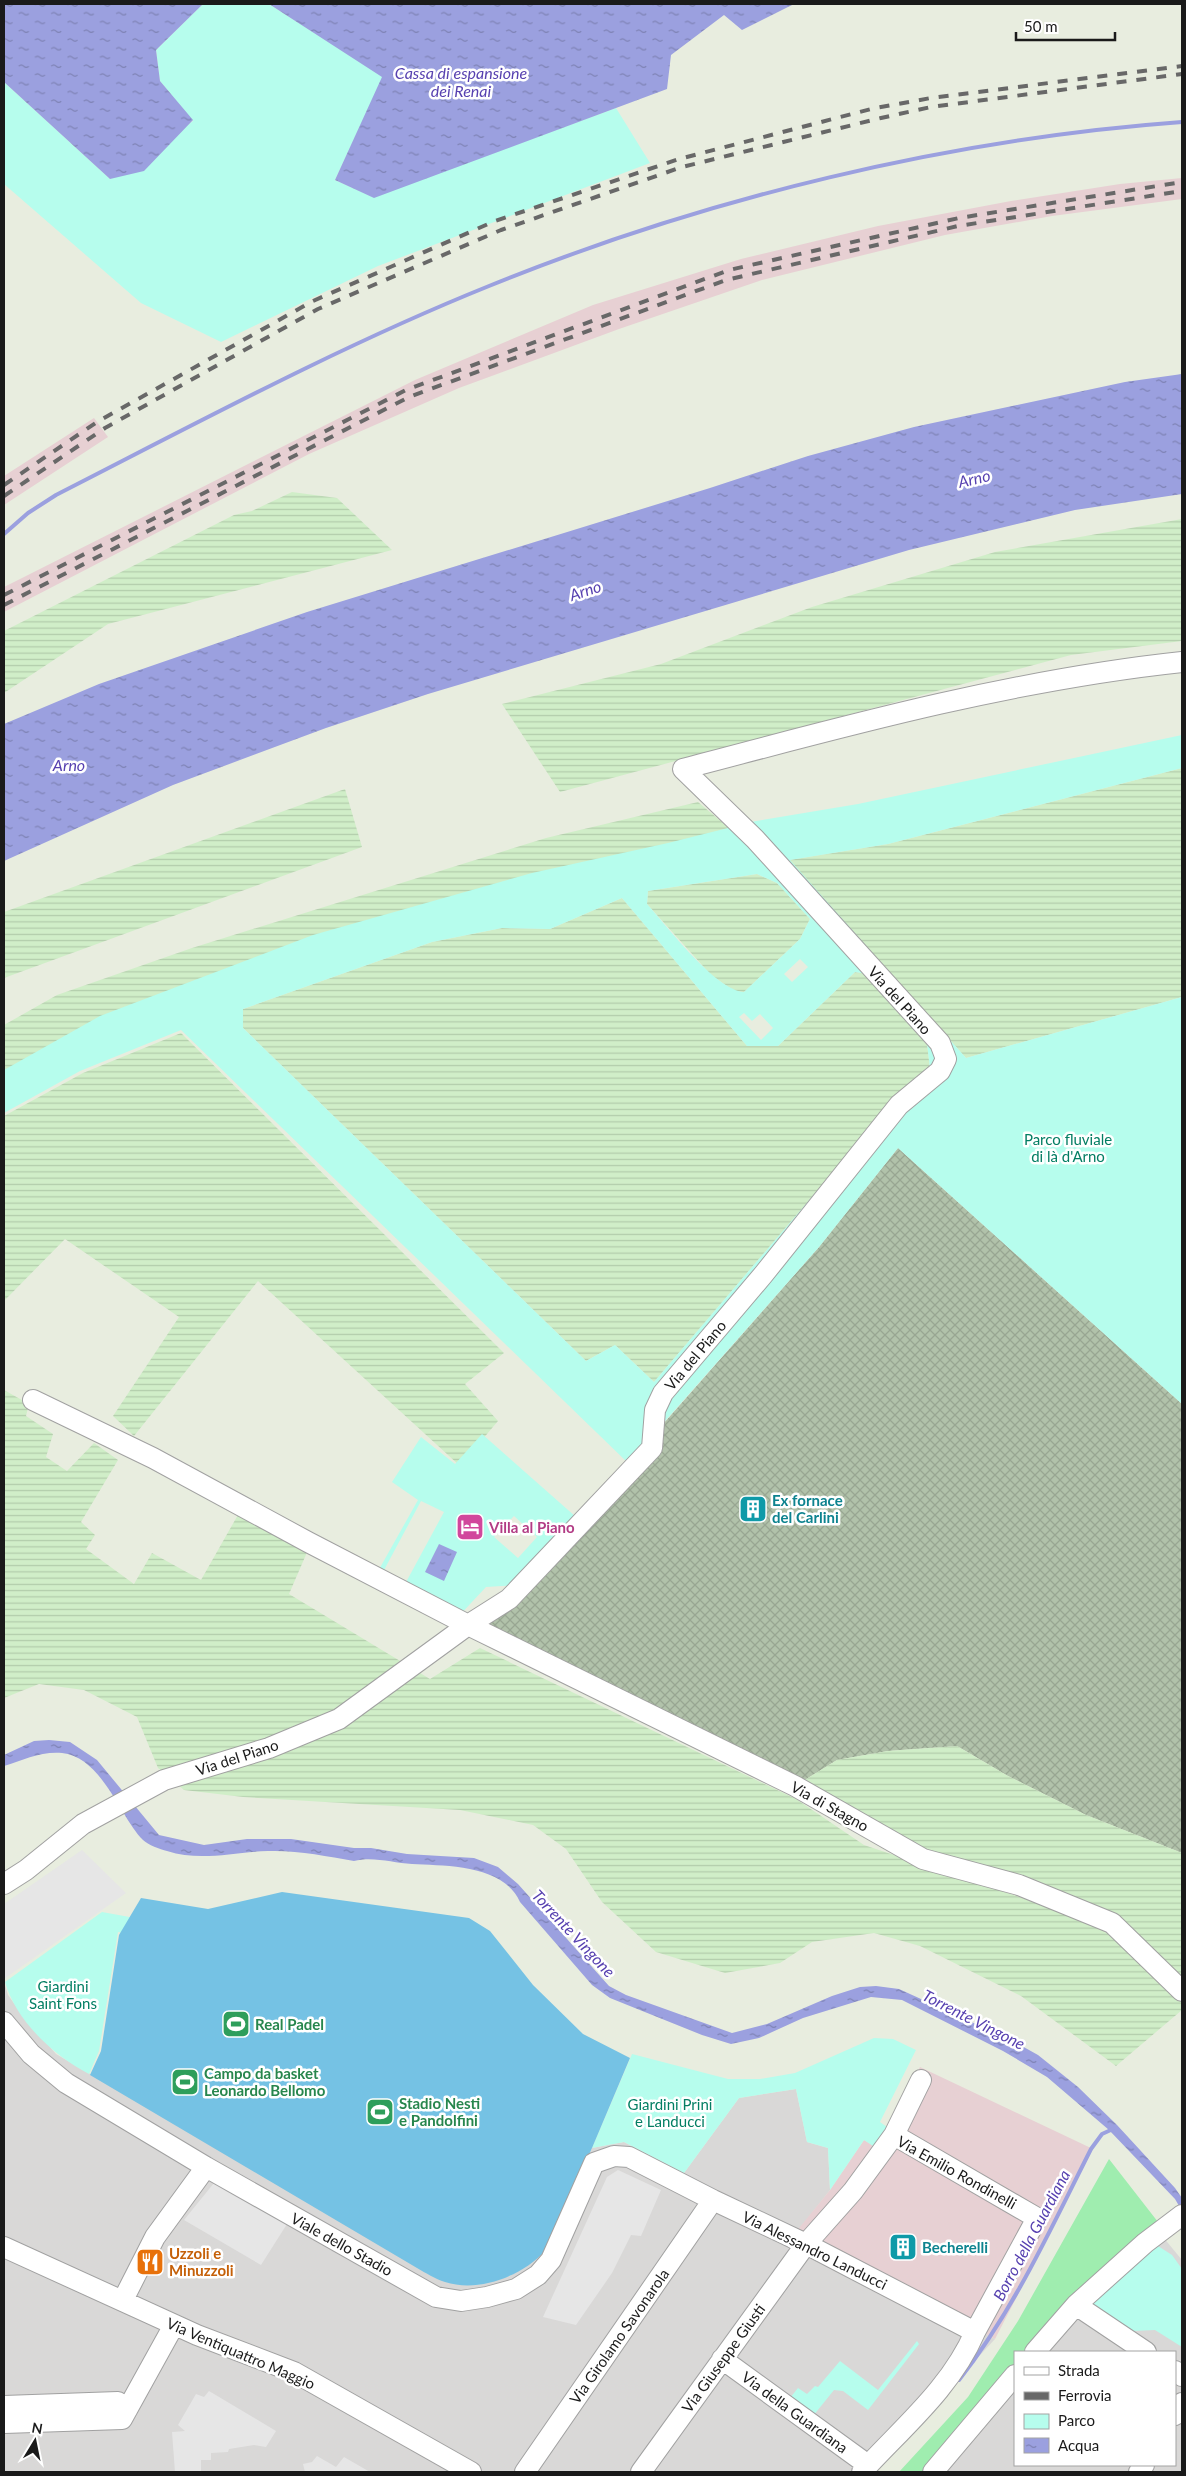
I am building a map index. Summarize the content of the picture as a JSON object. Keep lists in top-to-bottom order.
{
  "streets": {
    "street": [
      "Via del Piano",
      "Via di Stagno",
      "Via Emilio Rondinelli",
      "Viale dello Stadio",
      "Via Alessandro Landucci",
      "Via Girolamo Savonarola",
      "Via Ventiquattro Maggio",
      "Via Giuseppe Giusti",
      "Via della Guardiana"
    ]
  },
  "crossings": [
    ["Via del Piano", "Via di Stagno"],
    ["Via Emilio Rondinelli", "Via Alessandro Landucci"],
    ["Via Emilio Rondinelli", "Via Giuseppe Giusti"],
    ["Via Emilio Rondinelli", "Via della Guardiana"],
    ["Viale dello Stadio", "Via Alessandro Landucci"],
    ["Via Alessandro Landucci", "Via Girolamo Savonarola"],
    ["Via Alessandro Landucci", "Via Giuseppe Giusti"],
    ["Via Alessandro Landucci", "Via della Guardiana"],
    ["Via Giuseppe Giusti", "Via della Guardiana"]
  ],
  "water": [
    "Cassa di espansione dei Renai",
    "Arno",
    "Torrente Vingone",
    "Borro della Guardiana"
  ],
  "parks": ["Parco fluviale di là d'Arno", "Giardini Saint Fons", "Giardini Prini e Landucci"],
  "places": {
    "building": ["Ex fornace del Carlini", "Becherelli"],
    "hotel": ["Villa al Piano"],
    "sports": ["Real Padel", "Campo da basket Leonardo Bellomo", "Stadio Nesti e Pandolfini"],
    "restaurant": ["Uzzoli e Minuzzoli"]
  },
  "legend": [
    "Strada",
    "Ferrovia",
    "Parco",
    "Acqua"
  ],
  "scale_bar": "50 m",
  "north": "top"
}
